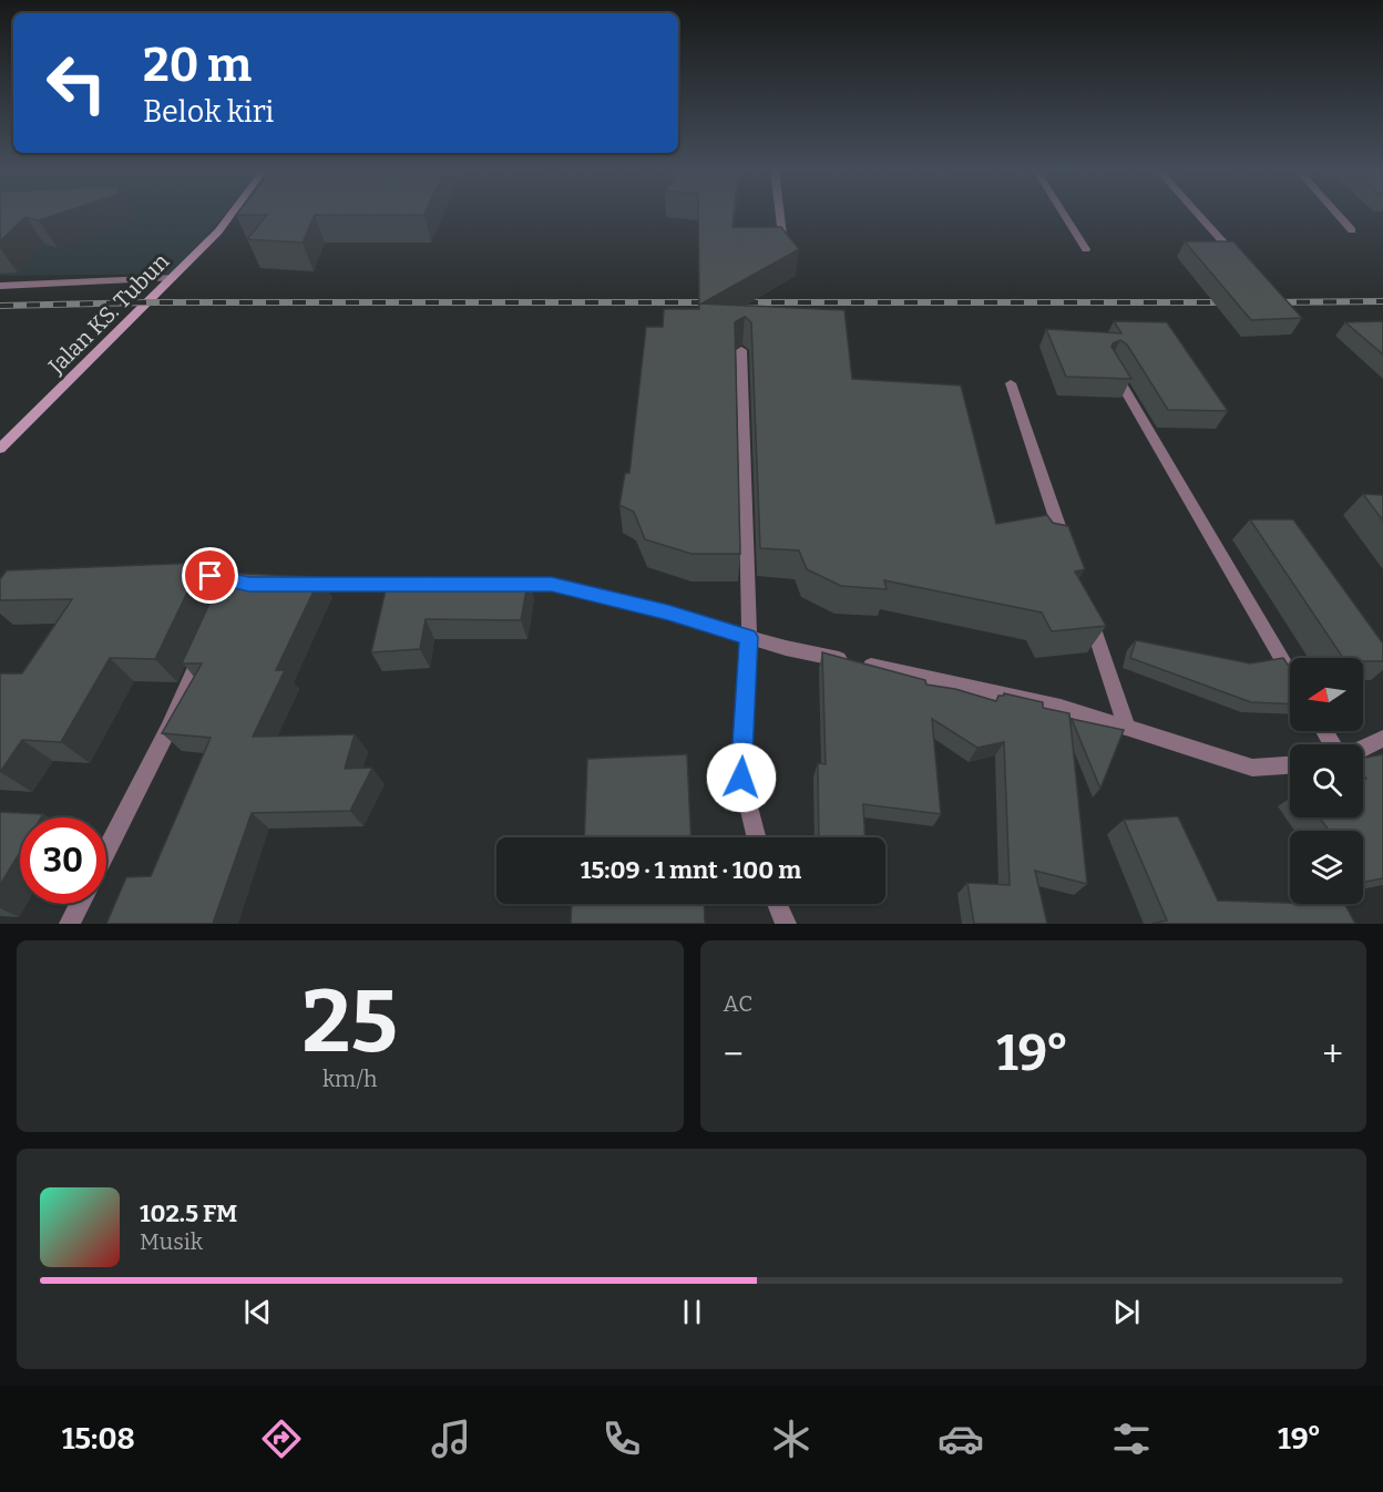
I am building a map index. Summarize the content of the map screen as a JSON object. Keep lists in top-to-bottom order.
{
  "streets": {
    "main road": ["Jalan KS. Tubun"]
  },
  "north": "left",
  "page": {
    "turn": ["20 m", "Belok kiri"],
    "limit": "30",
    "trip": "15:09 · 1 mnt · 100 m",
    "tile": [
      ["25", "km/h"],
      "AC"
    ],
    "heat": ["−", "19°", "+"],
    "song": ["102.5 FM", "Musik"],
    "tabs": ["15:08", "19°"]
  }
}
